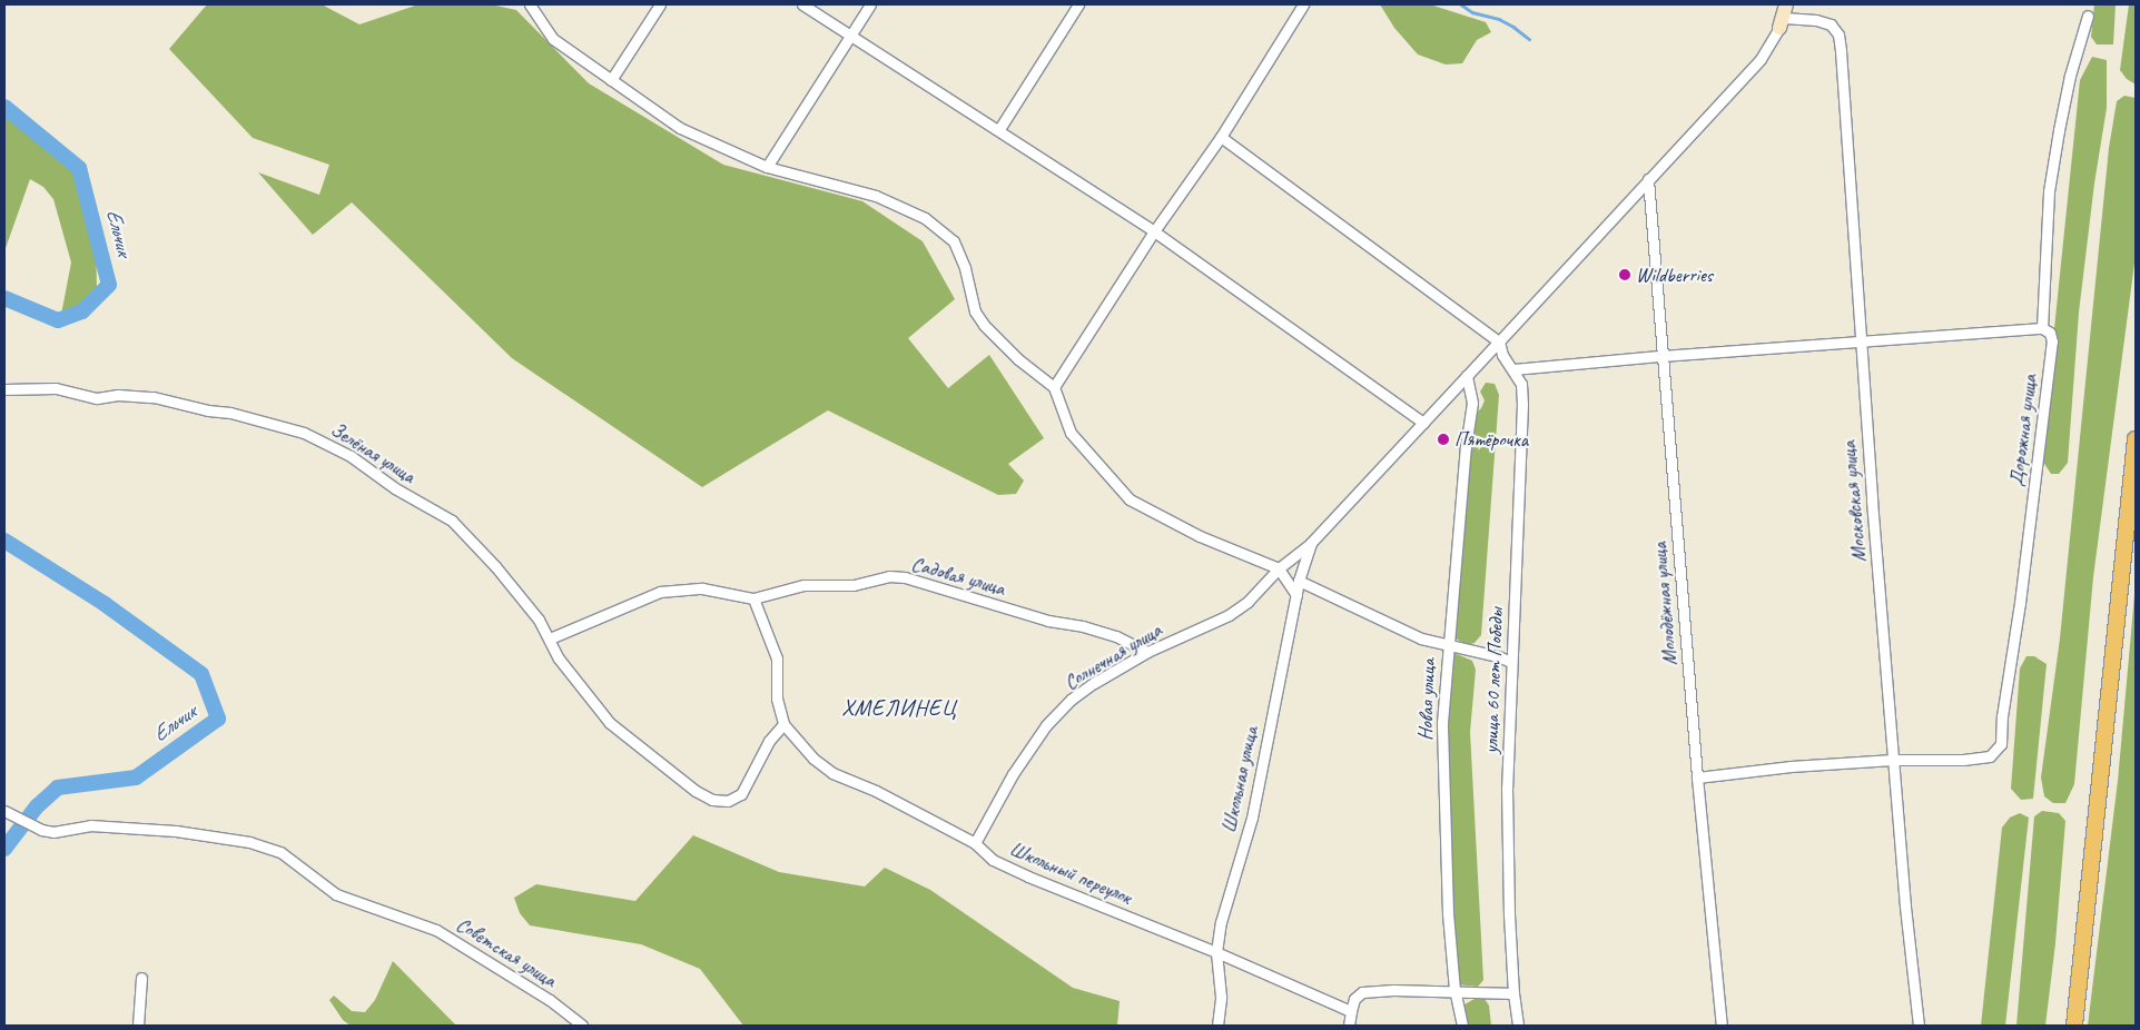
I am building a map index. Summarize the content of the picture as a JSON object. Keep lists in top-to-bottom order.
{
  "streets": {
    "street": [
      "Дорожная улица",
      "Зелёная улица",
      "Московская улица",
      "Садовая улица",
      "Молодёжная улица",
      "Солнечная улица",
      "улица 60 лет Победы",
      "Новая улица",
      "Школьная улица",
      "Школьный переулок",
      "Советская улица"
    ]
  },
  "crossings": [
    ["Дорожная улица", "Московская улица"],
    ["Дорожная улица", "Молодёжная улица"],
    ["Зелёная улица", "Школьный переулок"],
    ["Московская улица", "Солнечная улица"],
    ["Садовая улица", "Солнечная улица"],
    ["Садовая улица", "Школьный переулок"],
    ["Молодёжная улица", "Солнечная улица"],
    ["Солнечная улица", "улица 60 лет Победы"],
    ["Солнечная улица", "Новая улица"],
    ["Солнечная улица", "Школьная улица"],
    ["Солнечная улица", "Школьный переулок"],
    ["Школьная улица", "Школьный переулок"]
  ],
  "districts": ["ХМЕЛИНЕЦ"],
  "water": ["Ельчик"],
  "places": ["Wildberries", "Пятёрочка"]
}
